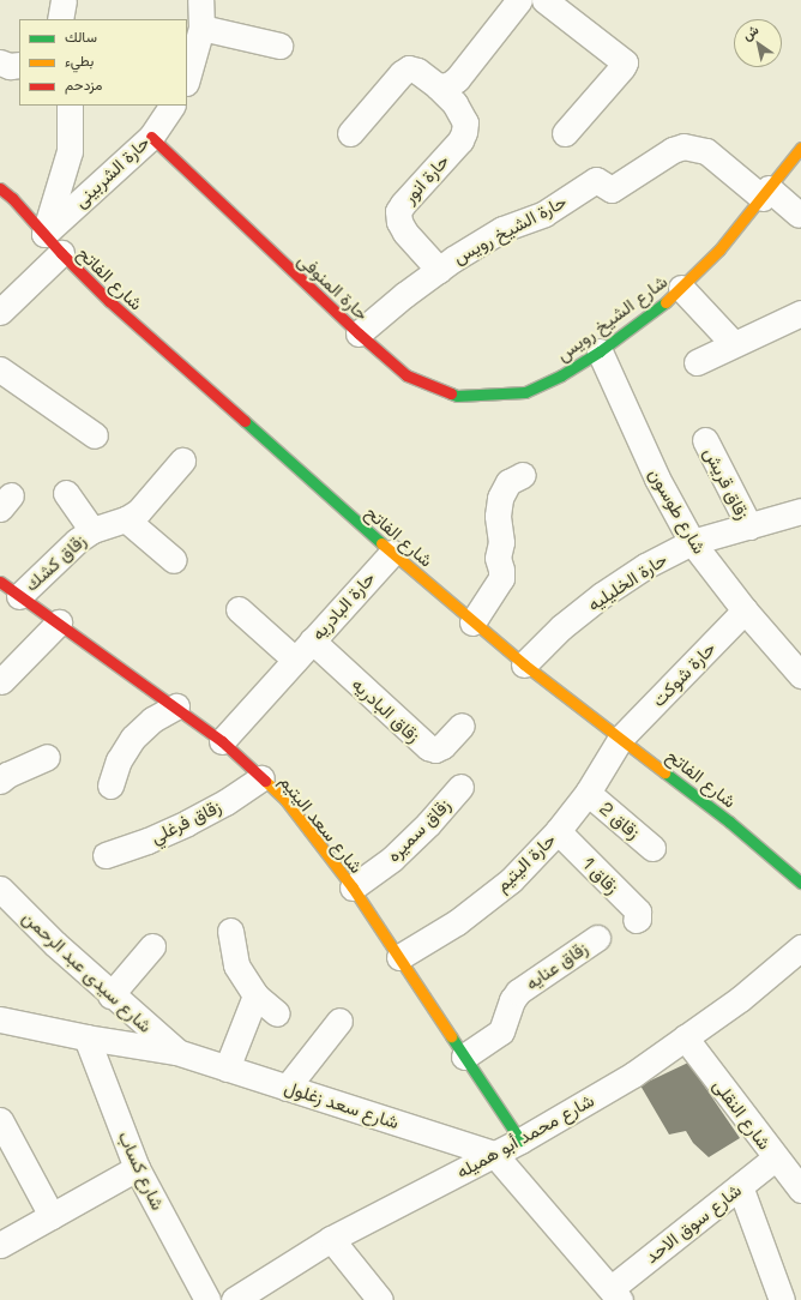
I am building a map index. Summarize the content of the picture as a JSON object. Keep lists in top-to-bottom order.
{
  "streets": {
    "street": [
      "حارة الشربينى",
      "حارة انور",
      "حارة الشيخ رويس",
      "شارع الفاتح",
      "حارة المنوفى",
      "شارع الشيخ رويس",
      "زقاق قريش",
      "شارع طوسون",
      "زقاق كشك",
      "حارة الخليليه",
      "حارة البادريه",
      "حارة شوكت",
      "زقاق البادريه",
      "زقاق 2",
      "زقاق فرغلي",
      "شارع سعد اليتيم",
      "زقاق سميره",
      "حارة اليتيم",
      "زقاق 1",
      "زقاق عنايه",
      "شارع سيدى عبد الرحمن",
      "شارع سعد زغلول",
      "شارع النقلى",
      "شارع محمد أبو هميله",
      "شارع كساب",
      "شارع سوق الاحد"
    ]
  },
  "crossings": [
    ["حارة الشربينى", "شارع الفاتح"],
    ["حارة الشربينى", "حارة المنوفى"],
    ["حارة انور", "حارة الشيخ رويس"],
    ["حارة الشيخ رويس", "حارة المنوفى"],
    ["حارة الشيخ رويس", "شارع الشيخ رويس"],
    ["شارع الفاتح", "حارة الخليليه"],
    ["شارع الفاتح", "حارة البادريه"],
    ["شارع الفاتح", "حارة شوكت"],
    ["شارع الفاتح", "حارة اليتيم"],
    ["حارة المنوفى", "شارع الشيخ رويس"],
    ["شارع الشيخ رويس", "شارع طوسون"],
    ["زقاق قريش", "حارة الخليليه"],
    ["شارع طوسون", "حارة الخليليه"],
    ["شارع طوسون", "حارة شوكت"],
    ["زقاق كشك", "شارع سعد اليتيم"],
    ["حارة البادريه", "زقاق البادريه"],
    ["حارة البادريه", "شارع سعد اليتيم"],
    ["حارة شوكت", "حارة اليتيم"],
    ["زقاق 2", "حارة اليتيم"],
    ["زقاق فرغلي", "شارع سعد اليتيم"],
    ["شارع سعد اليتيم", "زقاق سميره"],
    ["شارع سعد اليتيم", "حارة اليتيم"],
    ["شارع سعد اليتيم", "زقاق عنايه"],
    ["شارع سعد اليتيم", "شارع محمد أبو هميله"],
    ["حارة اليتيم", "زقاق 1"],
    ["شارع سيدى عبد الرحمن", "شارع سعد زغلول"],
    ["شارع سعد زغلول", "شارع محمد أبو هميله"],
    ["شارع سعد زغلول", "شارع كساب"],
    ["شارع النقلى", "شارع محمد أبو هميله"],
    ["شارع النقلى", "شارع سوق الاحد"]
  ],
  "legend": ["سالك", "بطيء", "مزدحم"],
  "north": "top left"
}
